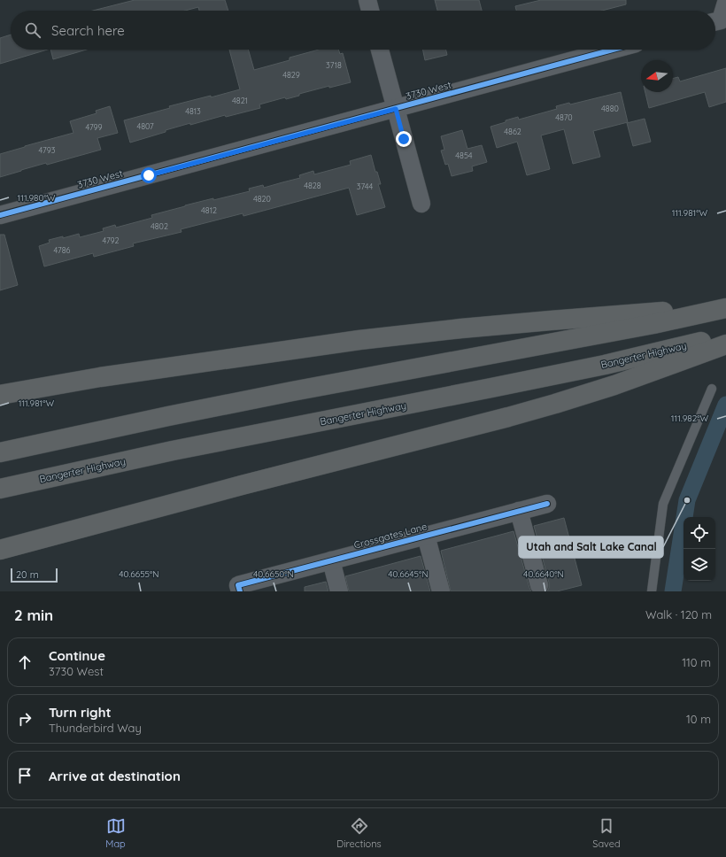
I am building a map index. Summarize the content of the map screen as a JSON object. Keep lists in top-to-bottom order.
{
  "streets": {
    "highway": ["Bangerter Highway"],
    "street": ["3730 West", "Crossgates Lane"]
  },
  "places": ["Utah and Salt Lake Canal"],
  "house_numbers": [
    "3718",
    "4829",
    "4821",
    "4880",
    "4813",
    "4870",
    "4807",
    "4799",
    "4862",
    "4793",
    "4854",
    "4828",
    "3744",
    "4820",
    "4812",
    "4802",
    "4792",
    "4786"
  ],
  "scale_bar": "20 m",
  "north": "left",
  "page": {
    "search": "Search here",
    "scale": "20 m",
    "heading": ["2 min", "Walk · 120 m"],
    "list": [
      ["Continue", "3730 West", "110 m"],
      ["Turn right", "Thunderbird Way", "10 m"],
      "Arrive at destination"
    ],
    "nav": ["Map", "Directions", "Saved"]
  },
  "coordinates": [
    "111.980°W",
    "111.981°W",
    "111.982°W",
    "40.6655°N",
    "40.6650°N",
    "40.6645°N",
    "40.6640°N"
  ]
}
